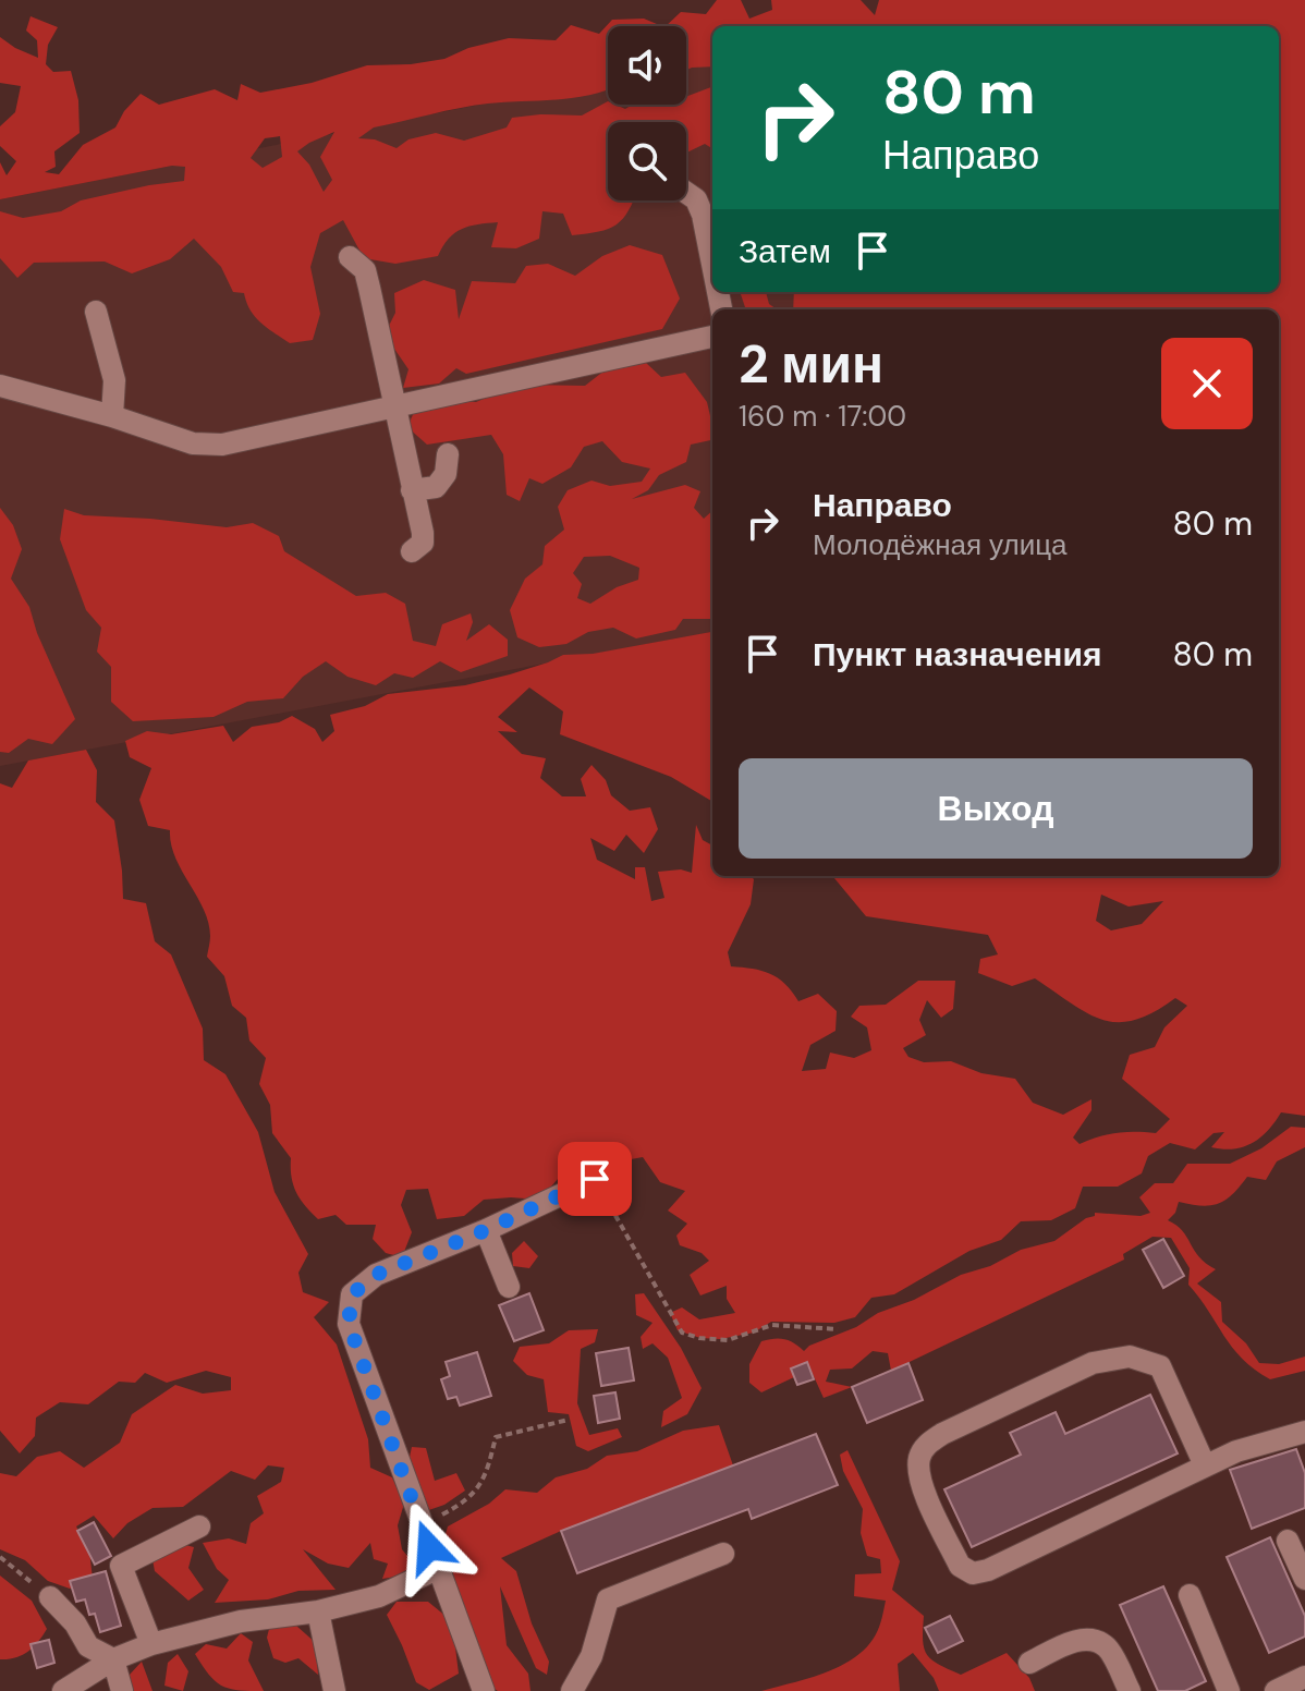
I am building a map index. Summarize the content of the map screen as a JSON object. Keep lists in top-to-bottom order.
{
  "page": {
    "turn": ["80 m", "Направо"],
    "then": "Затем",
    "heading": ["2 мин", "160 m · 17:00"],
    "list": [
      {
        "name": "Направо",
        "note": "Молодёжная улица",
        "value": "80 m"
      },
      {
        "name": "Пункт назначения",
        "value": "80 m"
      }
    ],
    "buttons": "Выход"
  }
}
